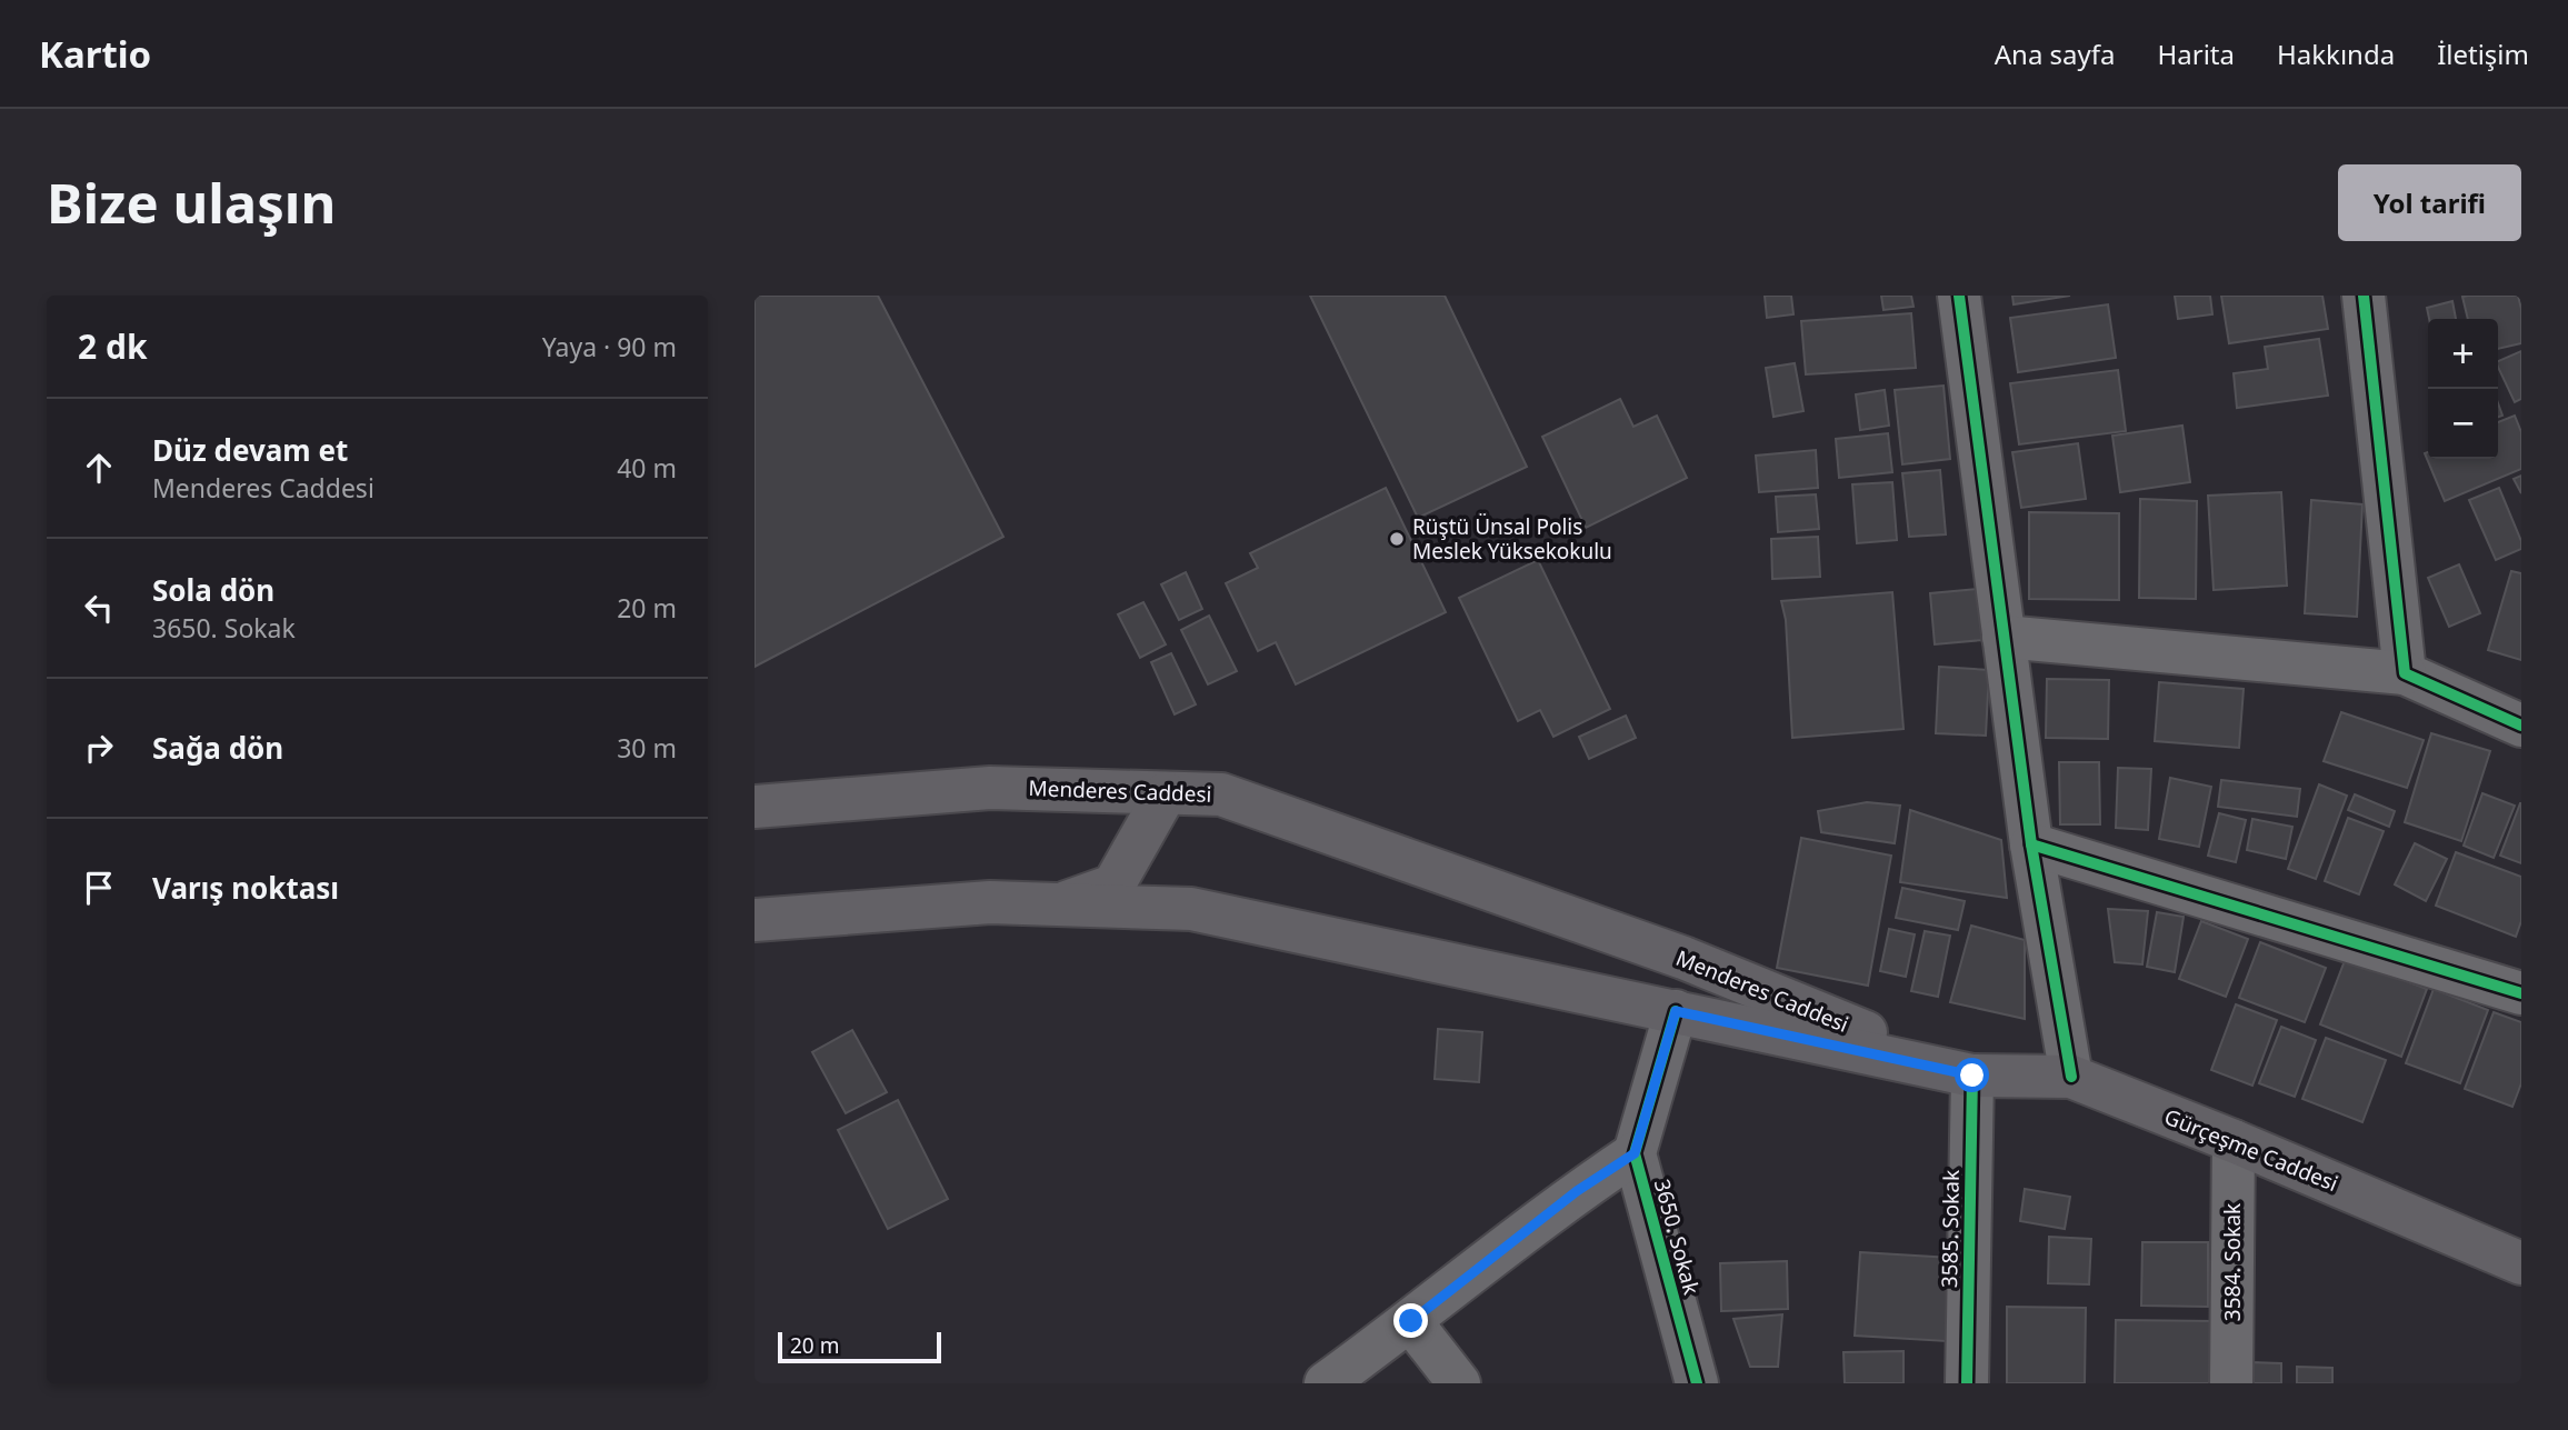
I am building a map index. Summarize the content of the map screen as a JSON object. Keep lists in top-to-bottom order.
{
  "streets": {
    "main road": ["Menderes Caddesi", "Gürçeşme Caddesi"],
    "street": ["3585. Sokak", "3650. Sokak", "3584. Sokak"]
  },
  "crossings": [
    ["Menderes Caddesi", "Gürçeşme Caddesi"],
    ["Menderes Caddesi", "3585. Sokak"],
    ["Gürçeşme Caddesi", "3585. Sokak"],
    ["Gürçeşme Caddesi", "3584. Sokak"]
  ],
  "places": ["Rüştü Ünsal Polis Meslek Yüksekokulu"],
  "scale_bar": "20 m",
  "page": {
    "header": "Kartio",
    "nav": [
      "Ana sayfa",
      "Harita",
      "Hakkında",
      "İletişim"
    ],
    "buttons": "Yol tarifi",
    "title": "Bize ulaşın",
    "heading": ["2 dk", "Yaya · 90 m"],
    "map_buttons": ["+", "−"],
    "list": [
      ["Düz devam et", "Menderes Caddesi", "40 m"],
      ["Sola dön", "3650. Sokak", "20 m"],
      ["Sağa dön", "30 m"],
      "Varış noktası"
    ],
    "scale": "20 m"
  }
}
